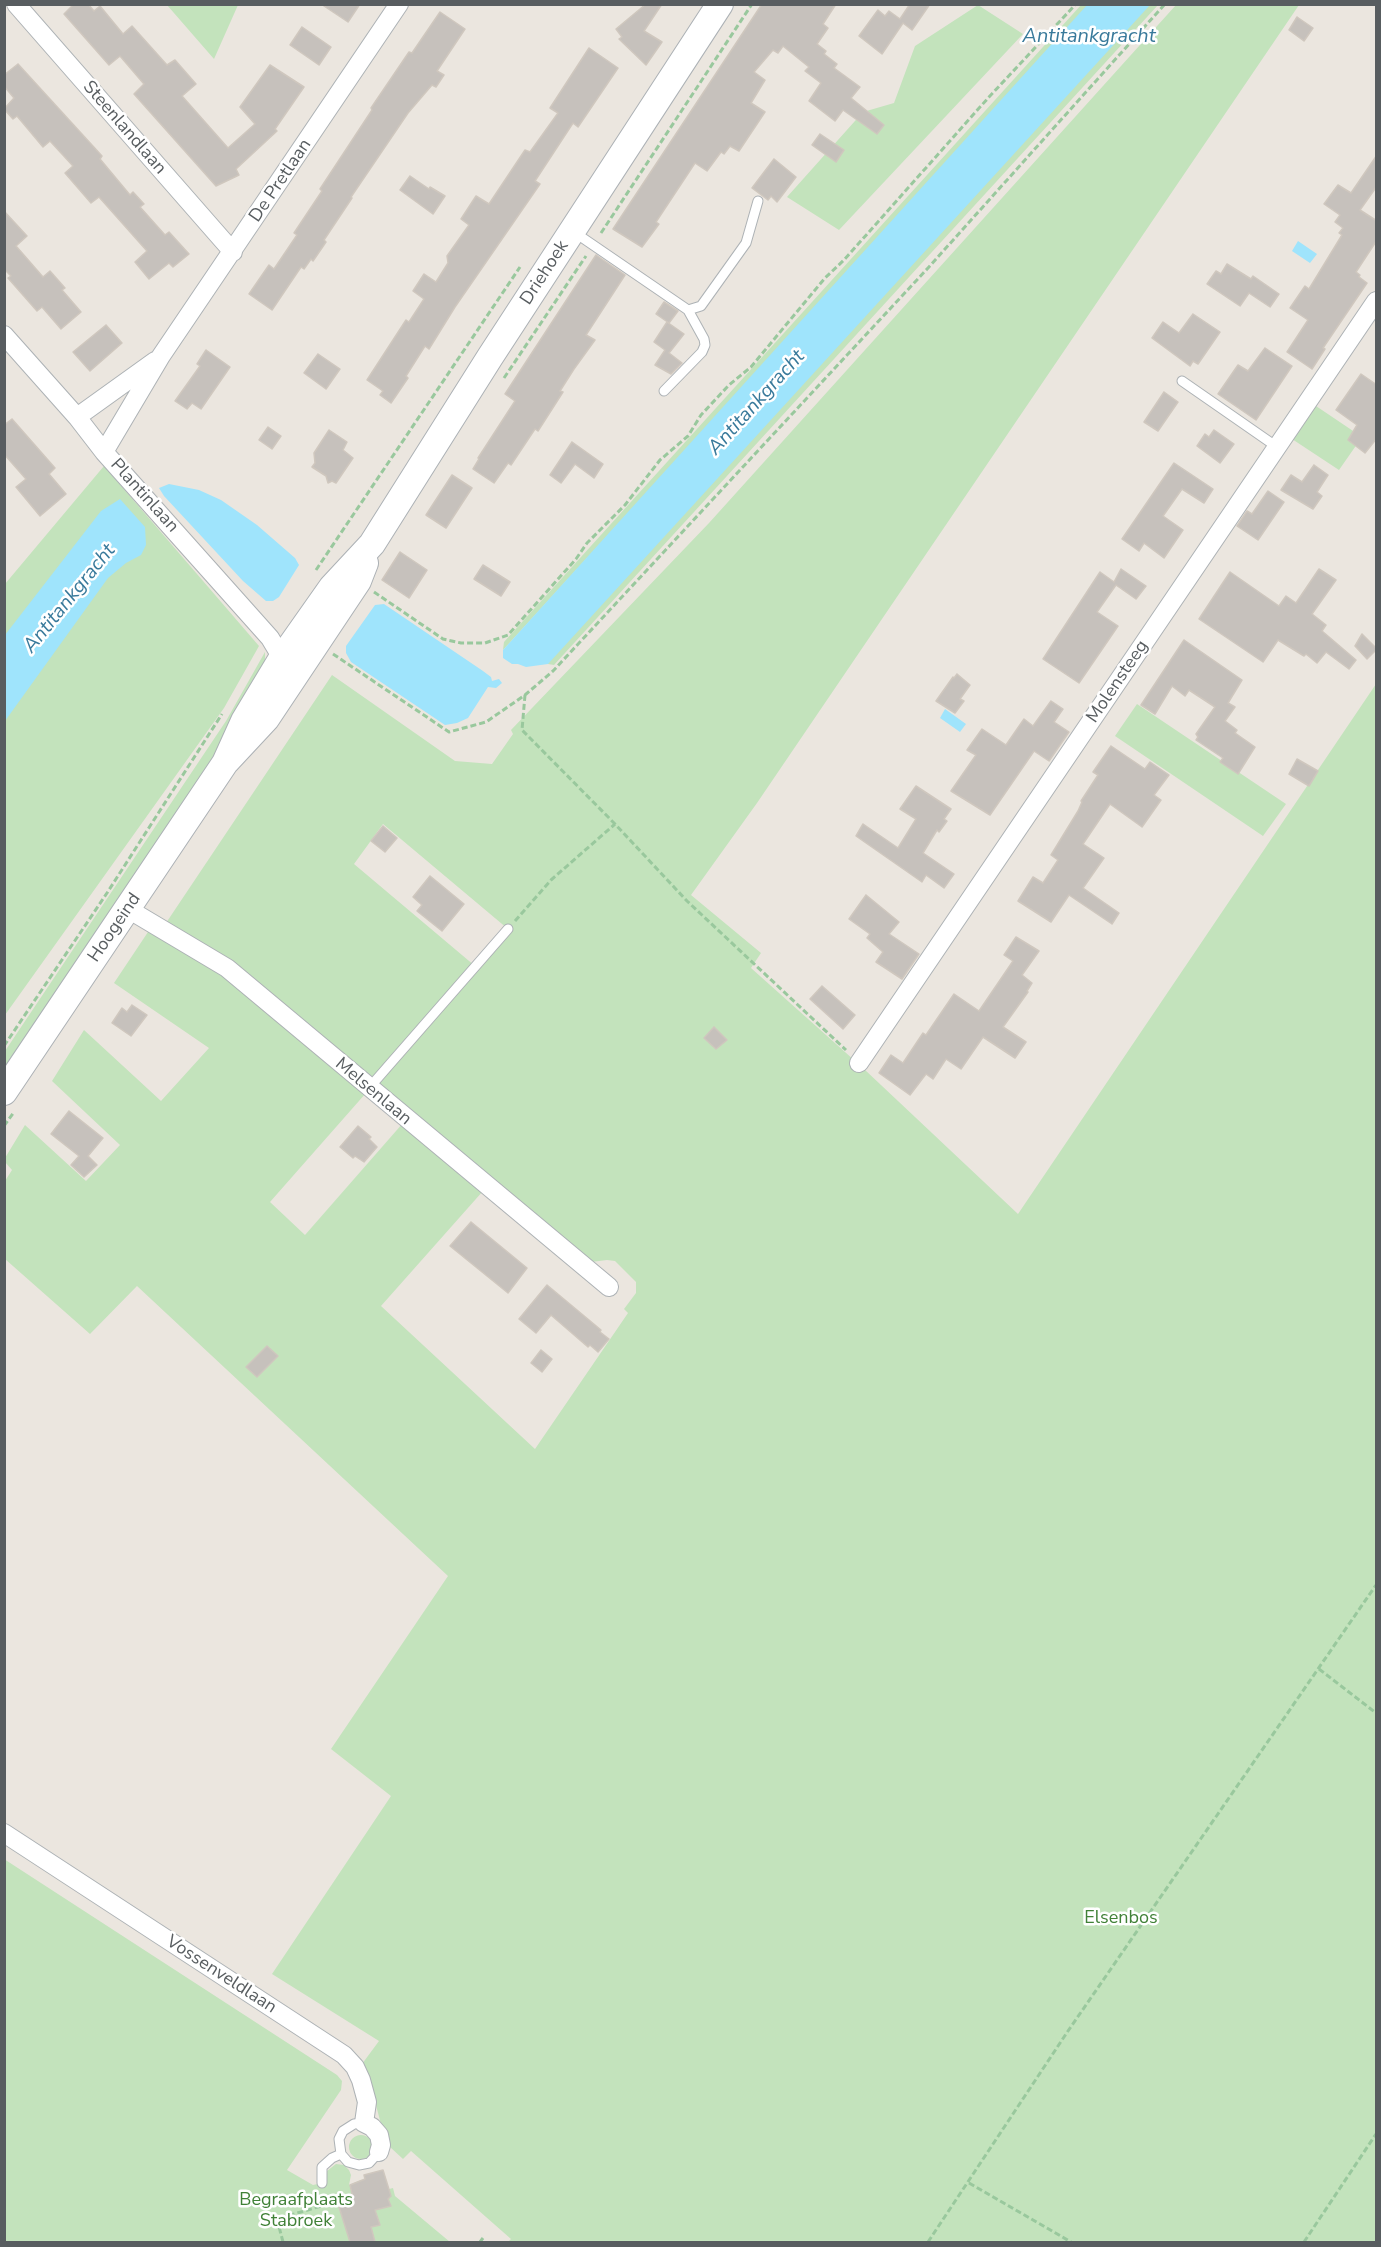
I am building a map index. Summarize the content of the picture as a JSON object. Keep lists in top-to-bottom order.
{
  "streets": {
    "main road": ["Driehoek", "Hoogeind"],
    "street": [
      "Steenlandlaan",
      "De Pretlaan",
      "Plantinlaan",
      "Molensteeg",
      "Melsenlaan",
      "Vossenveldlaan"
    ]
  },
  "crossings": [
    ["Steenlandlaan", "De Pretlaan"],
    ["De Pretlaan", "Plantinlaan"],
    ["Driehoek", "Plantinlaan"],
    ["Driehoek", "Hoogeind"],
    ["Plantinlaan", "Hoogeind"],
    ["Hoogeind", "Melsenlaan"]
  ],
  "water": ["Antitankgracht"],
  "parks": ["Elsenbos", "Begraafplaats Stabroek"]
}
